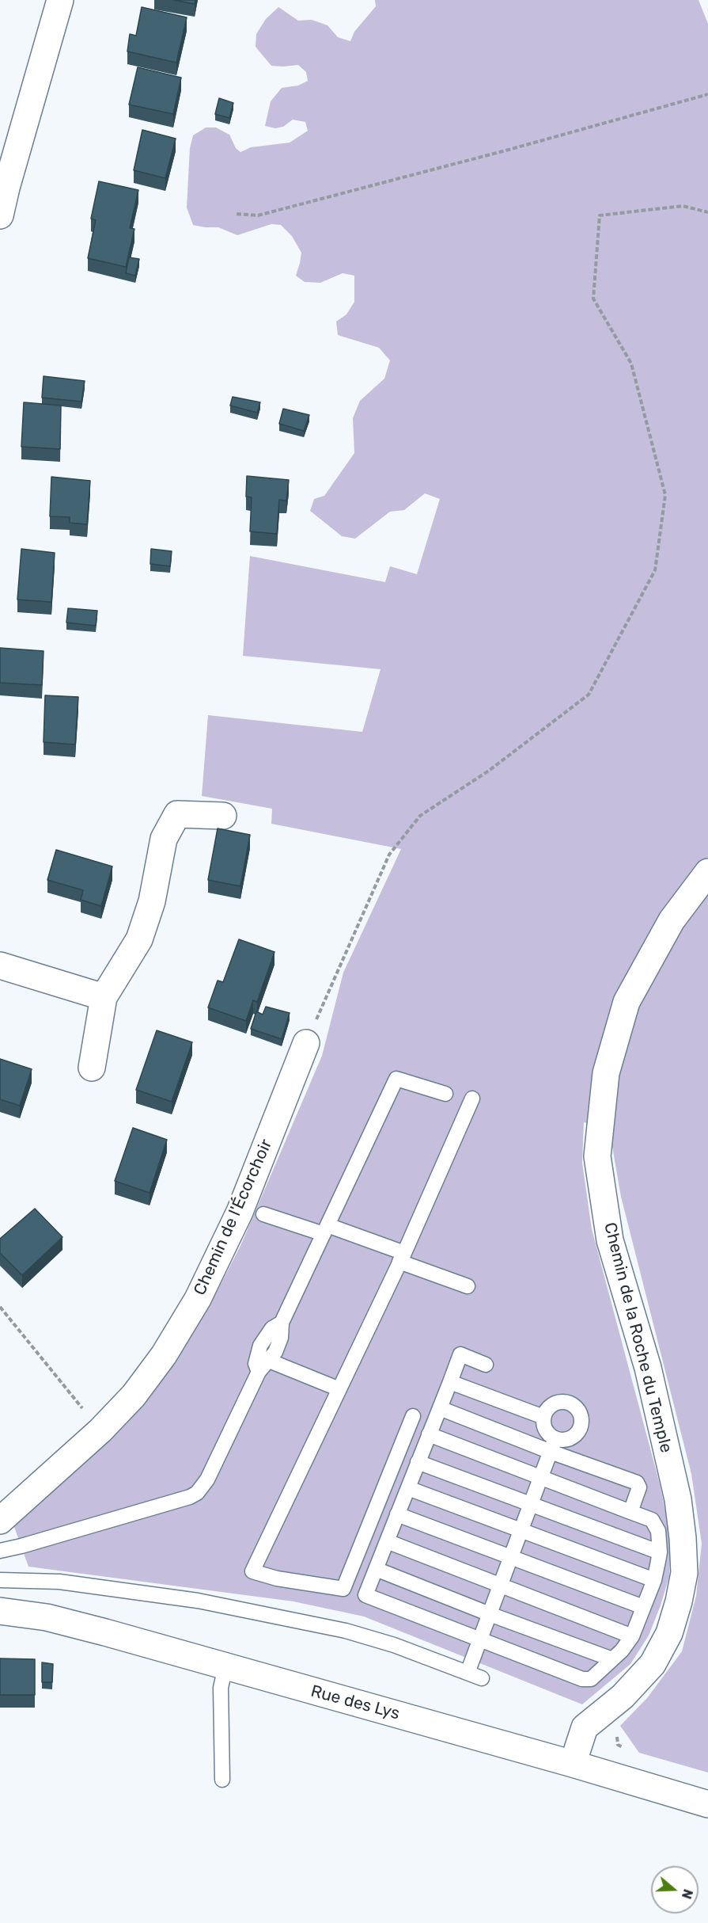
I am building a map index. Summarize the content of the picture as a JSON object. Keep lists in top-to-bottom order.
{
  "streets": {
    "street": ["Chemin de l'Écorchoir", "Chemin de la Roche du Temple", "Rue des Lys"]
  },
  "crossings": [
    ["Chemin de la Roche du Temple", "Rue des Lys"]
  ],
  "north": "right"
}
